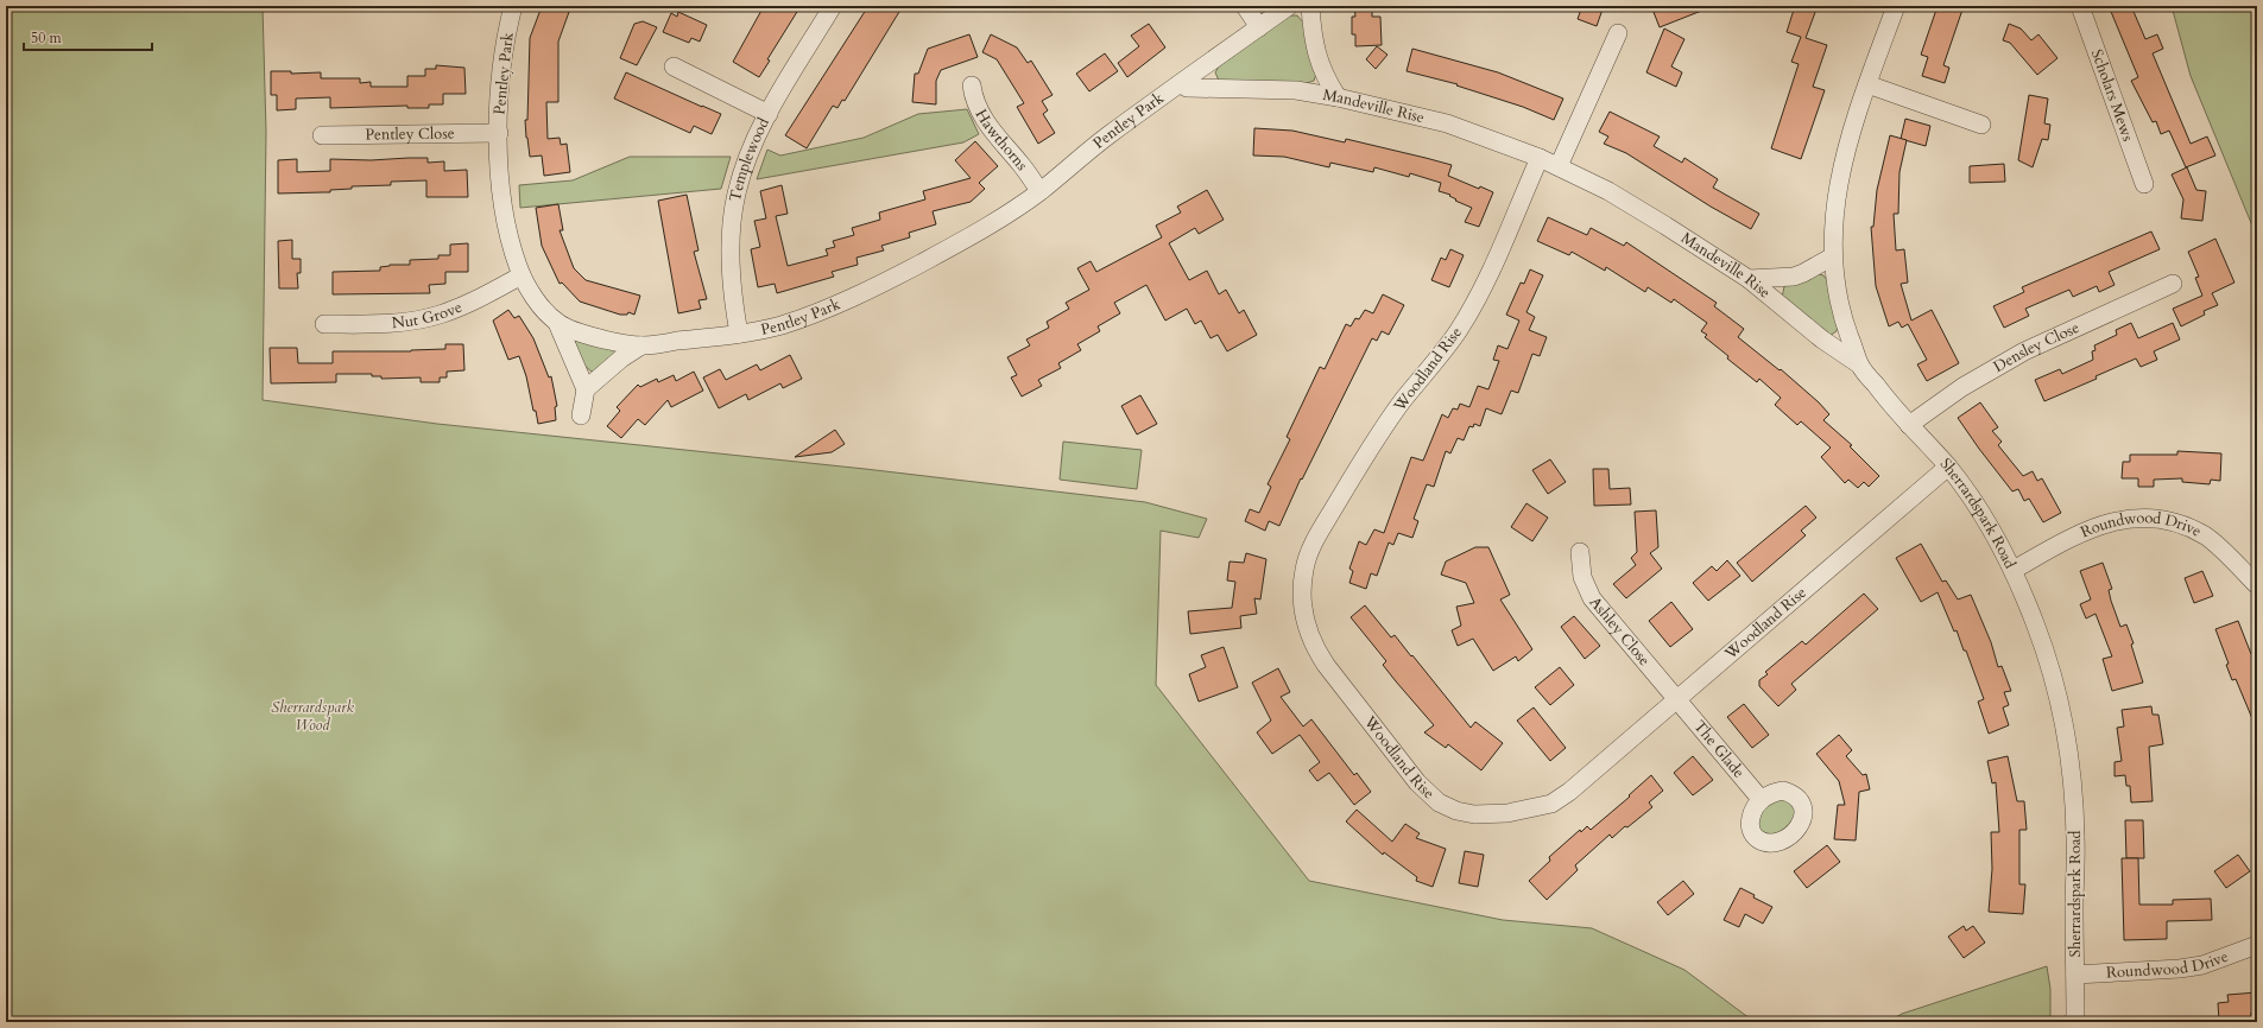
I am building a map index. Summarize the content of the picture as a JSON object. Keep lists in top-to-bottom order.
{
  "streets": {
    "street": [
      "Pentley Park",
      "Scholars Mews",
      "Mandeville Rise",
      "Pentley Close",
      "Hawthorns",
      "Templewood",
      "Nut Grove",
      "Densley Close",
      "Woodland Rise",
      "Sherrardspark Road",
      "Roundwood Drive",
      "Ashley Close",
      "The Glade"
    ]
  },
  "crossings": [
    ["Pentley Park", "Mandeville Rise"],
    ["Pentley Park", "Pentley Close"],
    ["Pentley Park", "Hawthorns"],
    ["Pentley Park", "Templewood"],
    ["Pentley Park", "Nut Grove"],
    ["Mandeville Rise", "Woodland Rise"],
    ["Mandeville Rise", "Sherrardspark Road"],
    ["Densley Close", "Sherrardspark Road"],
    ["Woodland Rise", "Sherrardspark Road"],
    ["Woodland Rise", "Ashley Close"],
    ["Woodland Rise", "The Glade"],
    ["Sherrardspark Road", "Roundwood Drive"],
    ["Ashley Close", "The Glade"]
  ],
  "parks": ["Sherrardspark Wood"],
  "scale_bar": "50 m"
}
